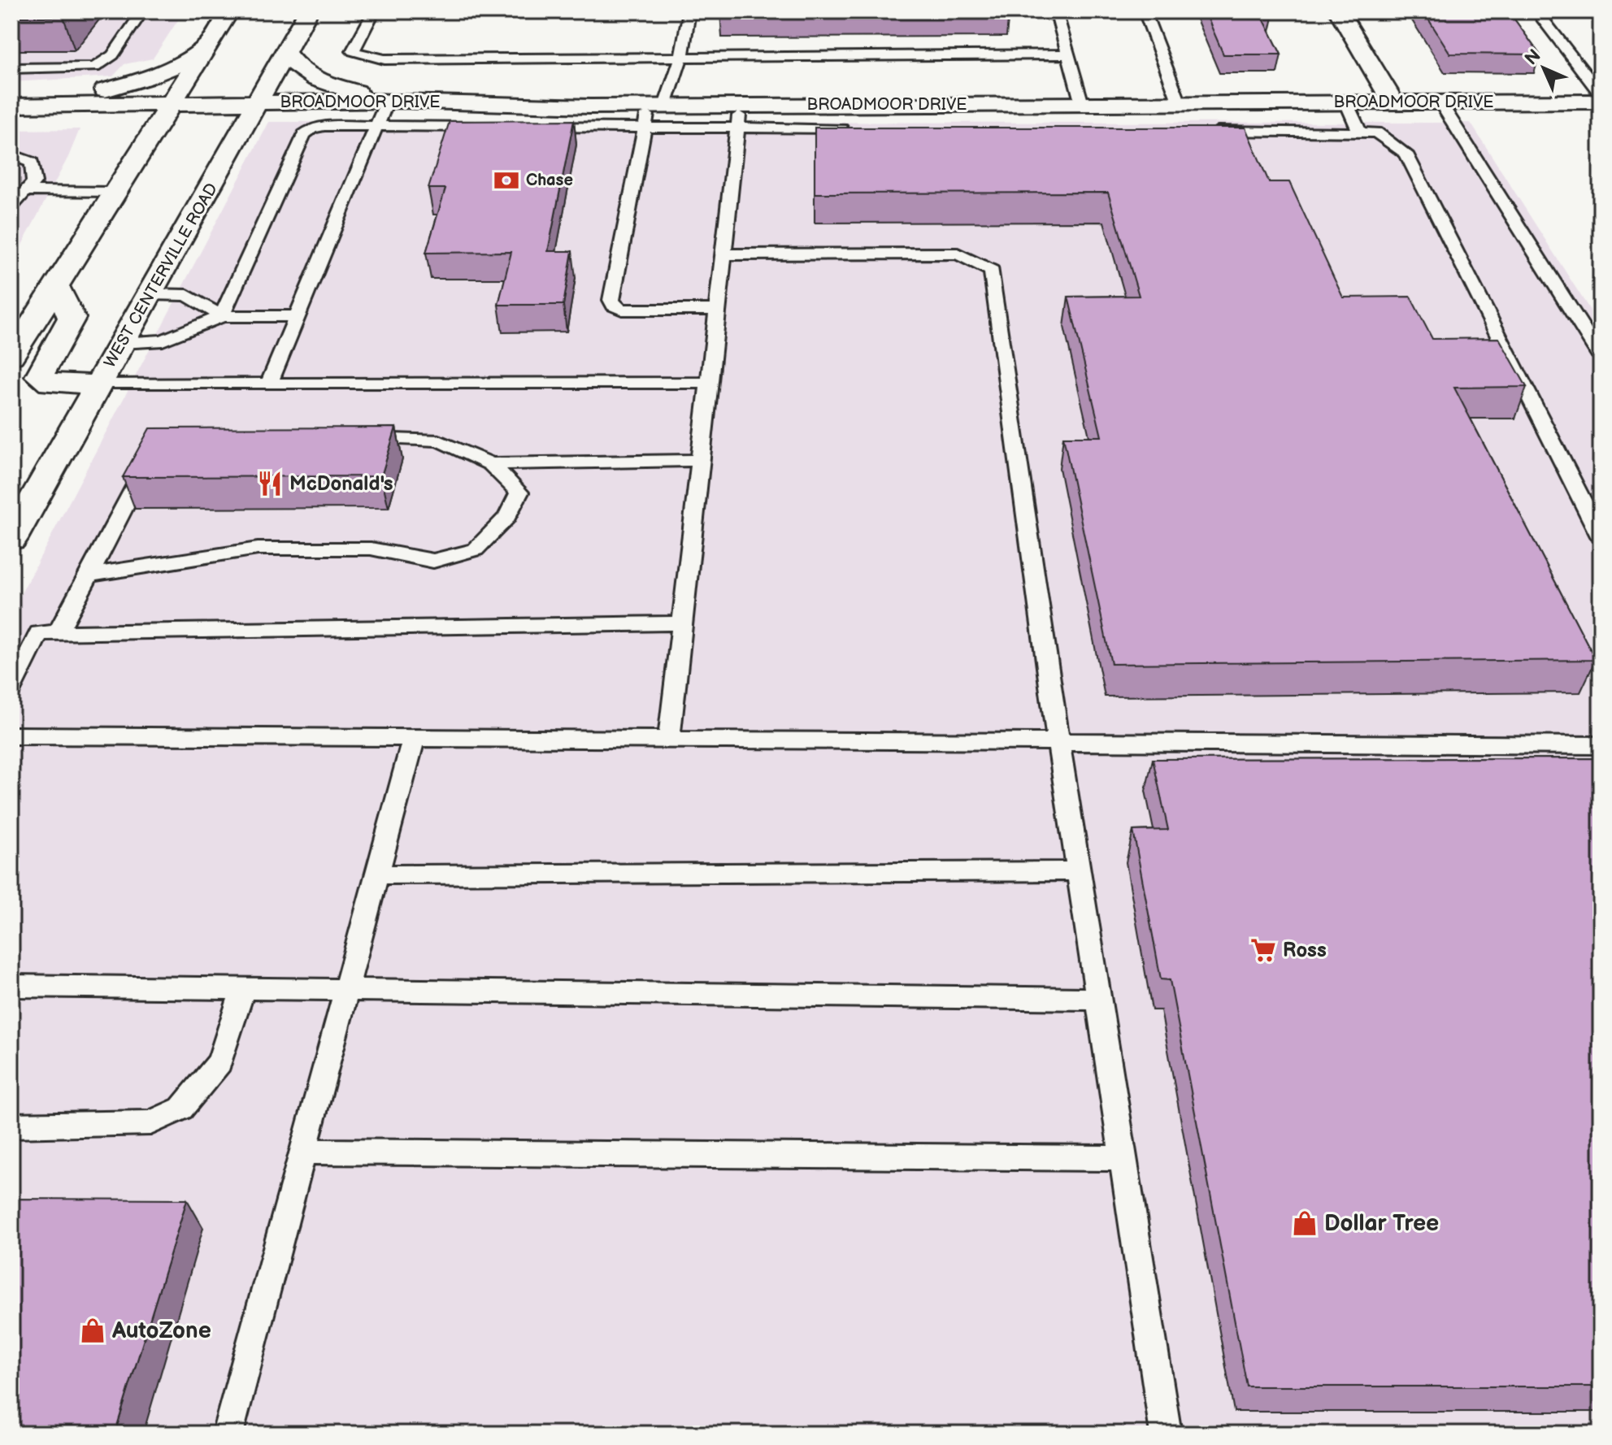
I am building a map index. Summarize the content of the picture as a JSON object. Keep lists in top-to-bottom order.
{
  "streets": {
    "main road": ["BROADMOOR DRIVE", "WEST CENTERVILLE ROAD"]
  },
  "crossings": [
    ["BROADMOOR DRIVE", "WEST CENTERVILLE ROAD"]
  ],
  "places": {
    "bank": ["Chase"],
    "restaurant": ["McDonald's"],
    "supermarket": ["Ross"],
    "shop": ["Dollar Tree", "AutoZone"]
  },
  "north": "top left"
}
